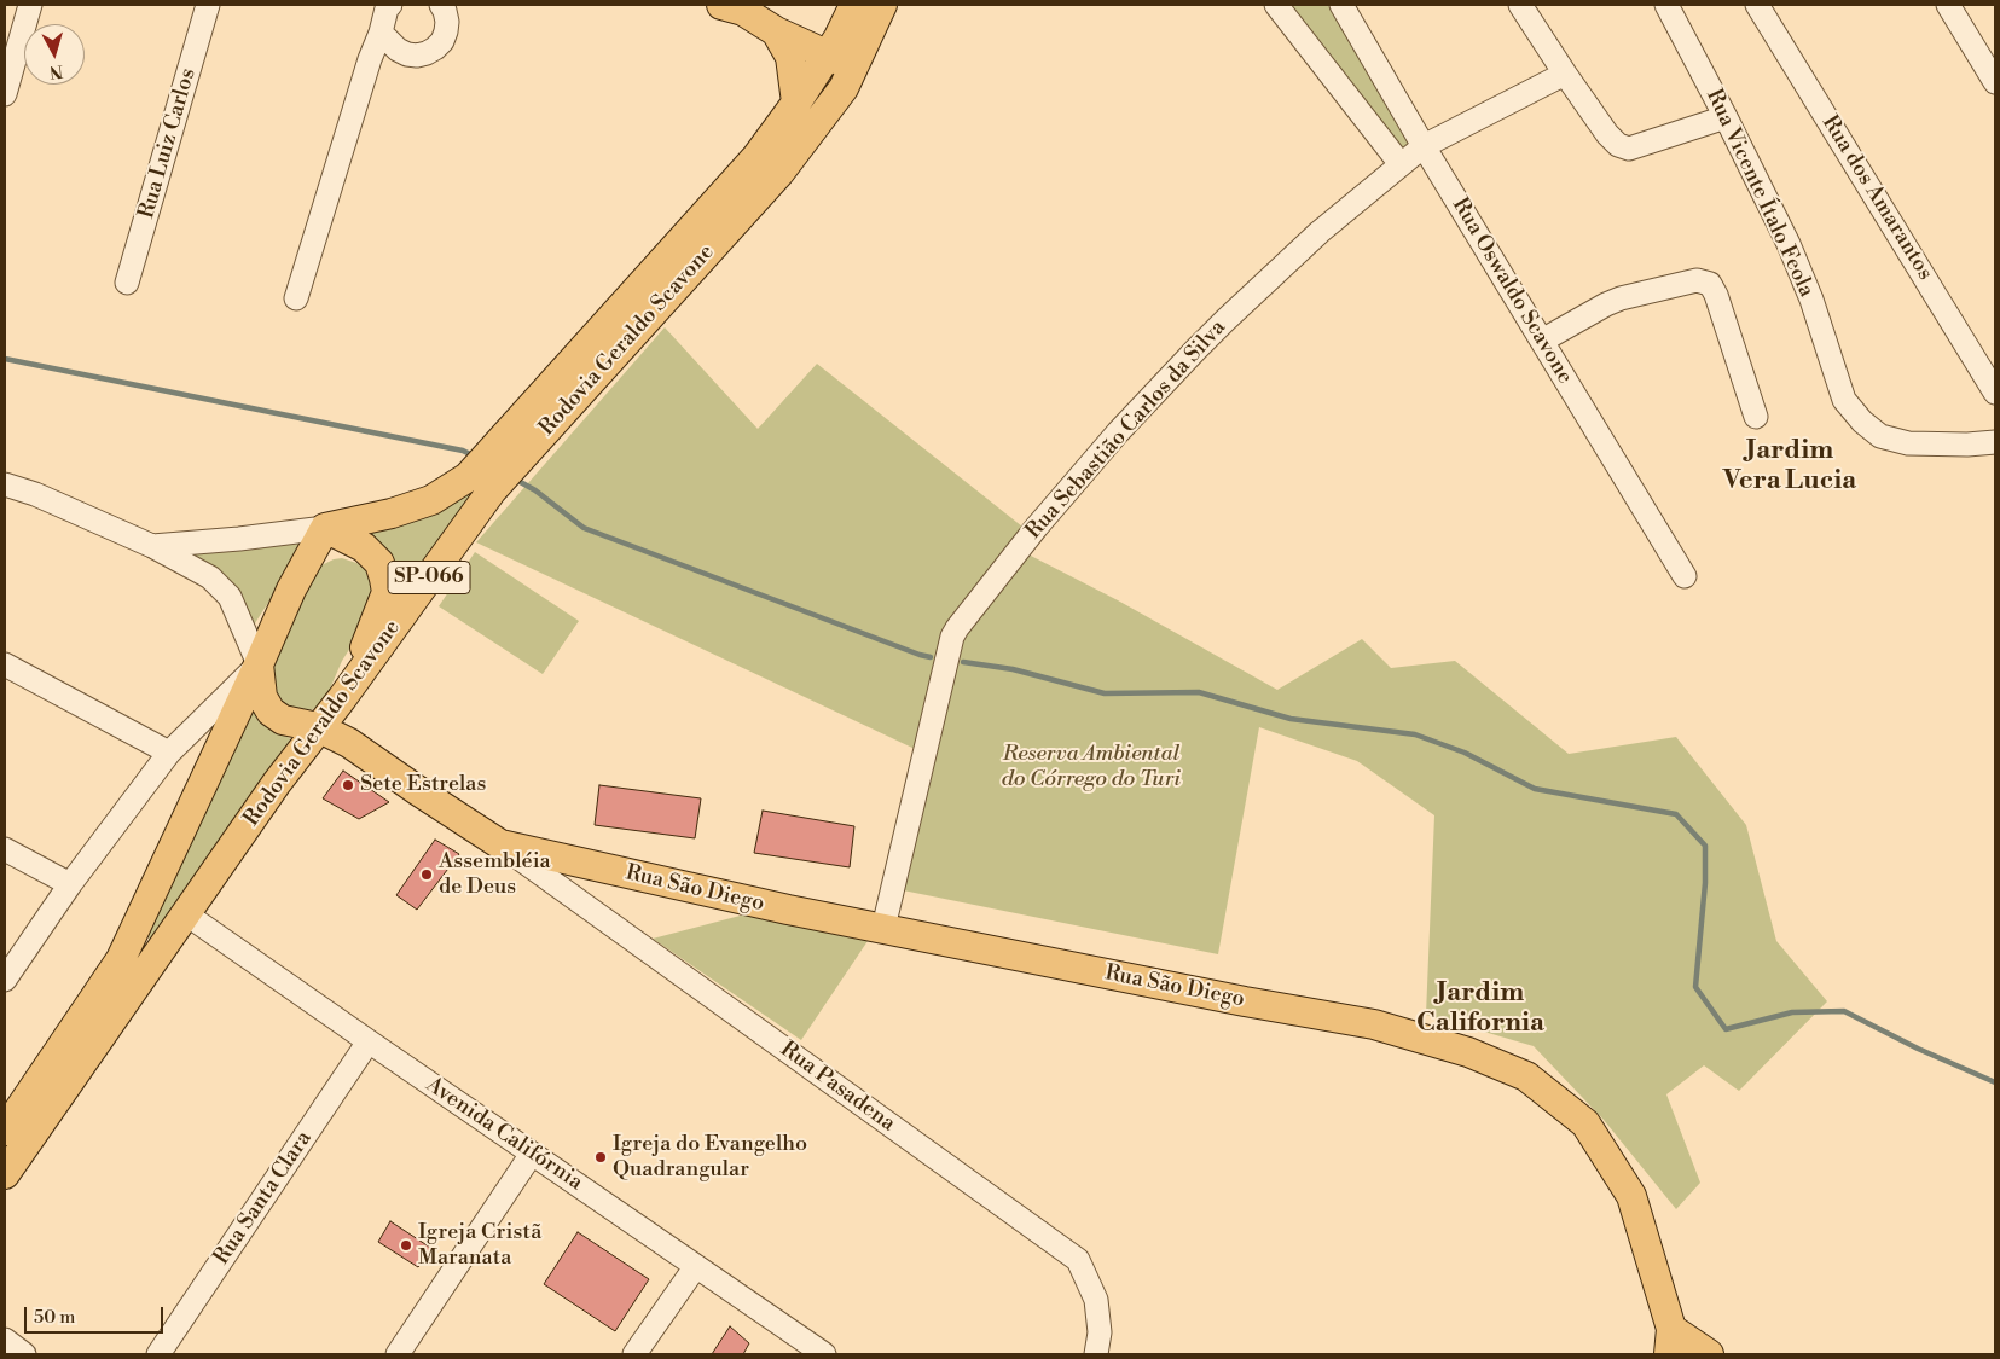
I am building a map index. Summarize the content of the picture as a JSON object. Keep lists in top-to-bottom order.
{
  "streets": {
    "main road": [
      "Rodovia Geraldo Scavone",
      "SP-066",
      "Rua São Diego",
      "Rua Pasadena"
    ],
    "street": [
      "Rua Luiz Carlos",
      "Rua Vicente Ítalo Feola",
      "Rua dos Amarantos",
      "Rua Oswaldo Scavone",
      "Rua Sebastião Carlos da Silva",
      "Avenida Califórnia",
      "Rua Santa Clara"
    ]
  },
  "crossings": [
    ["Rua Oswaldo Scavone", "Rua Sebastião Carlos da Silva"],
    ["Rodovia Geraldo Scavone", "Rua Pasadena"],
    ["Rodovia Geraldo Scavone", "Avenida Califórnia"],
    ["Rua Sebastião Carlos da Silva", "Rua São Diego"],
    ["Rua São Diego", "Rua Pasadena"],
    ["Avenida Califórnia", "Rua Santa Clara"]
  ],
  "districts": ["Jardim Vera Lucia", "Jardim California"],
  "parks": ["Reserva Ambiental do Córrego do Turi"],
  "places": [
    "Sete Estrelas",
    "Assembléia de Deus",
    "Igreja do Evangelho Quadrangular",
    "Igreja Cristã Maranata"
  ],
  "scale_bar": "50 m",
  "north": "bottom"
}
